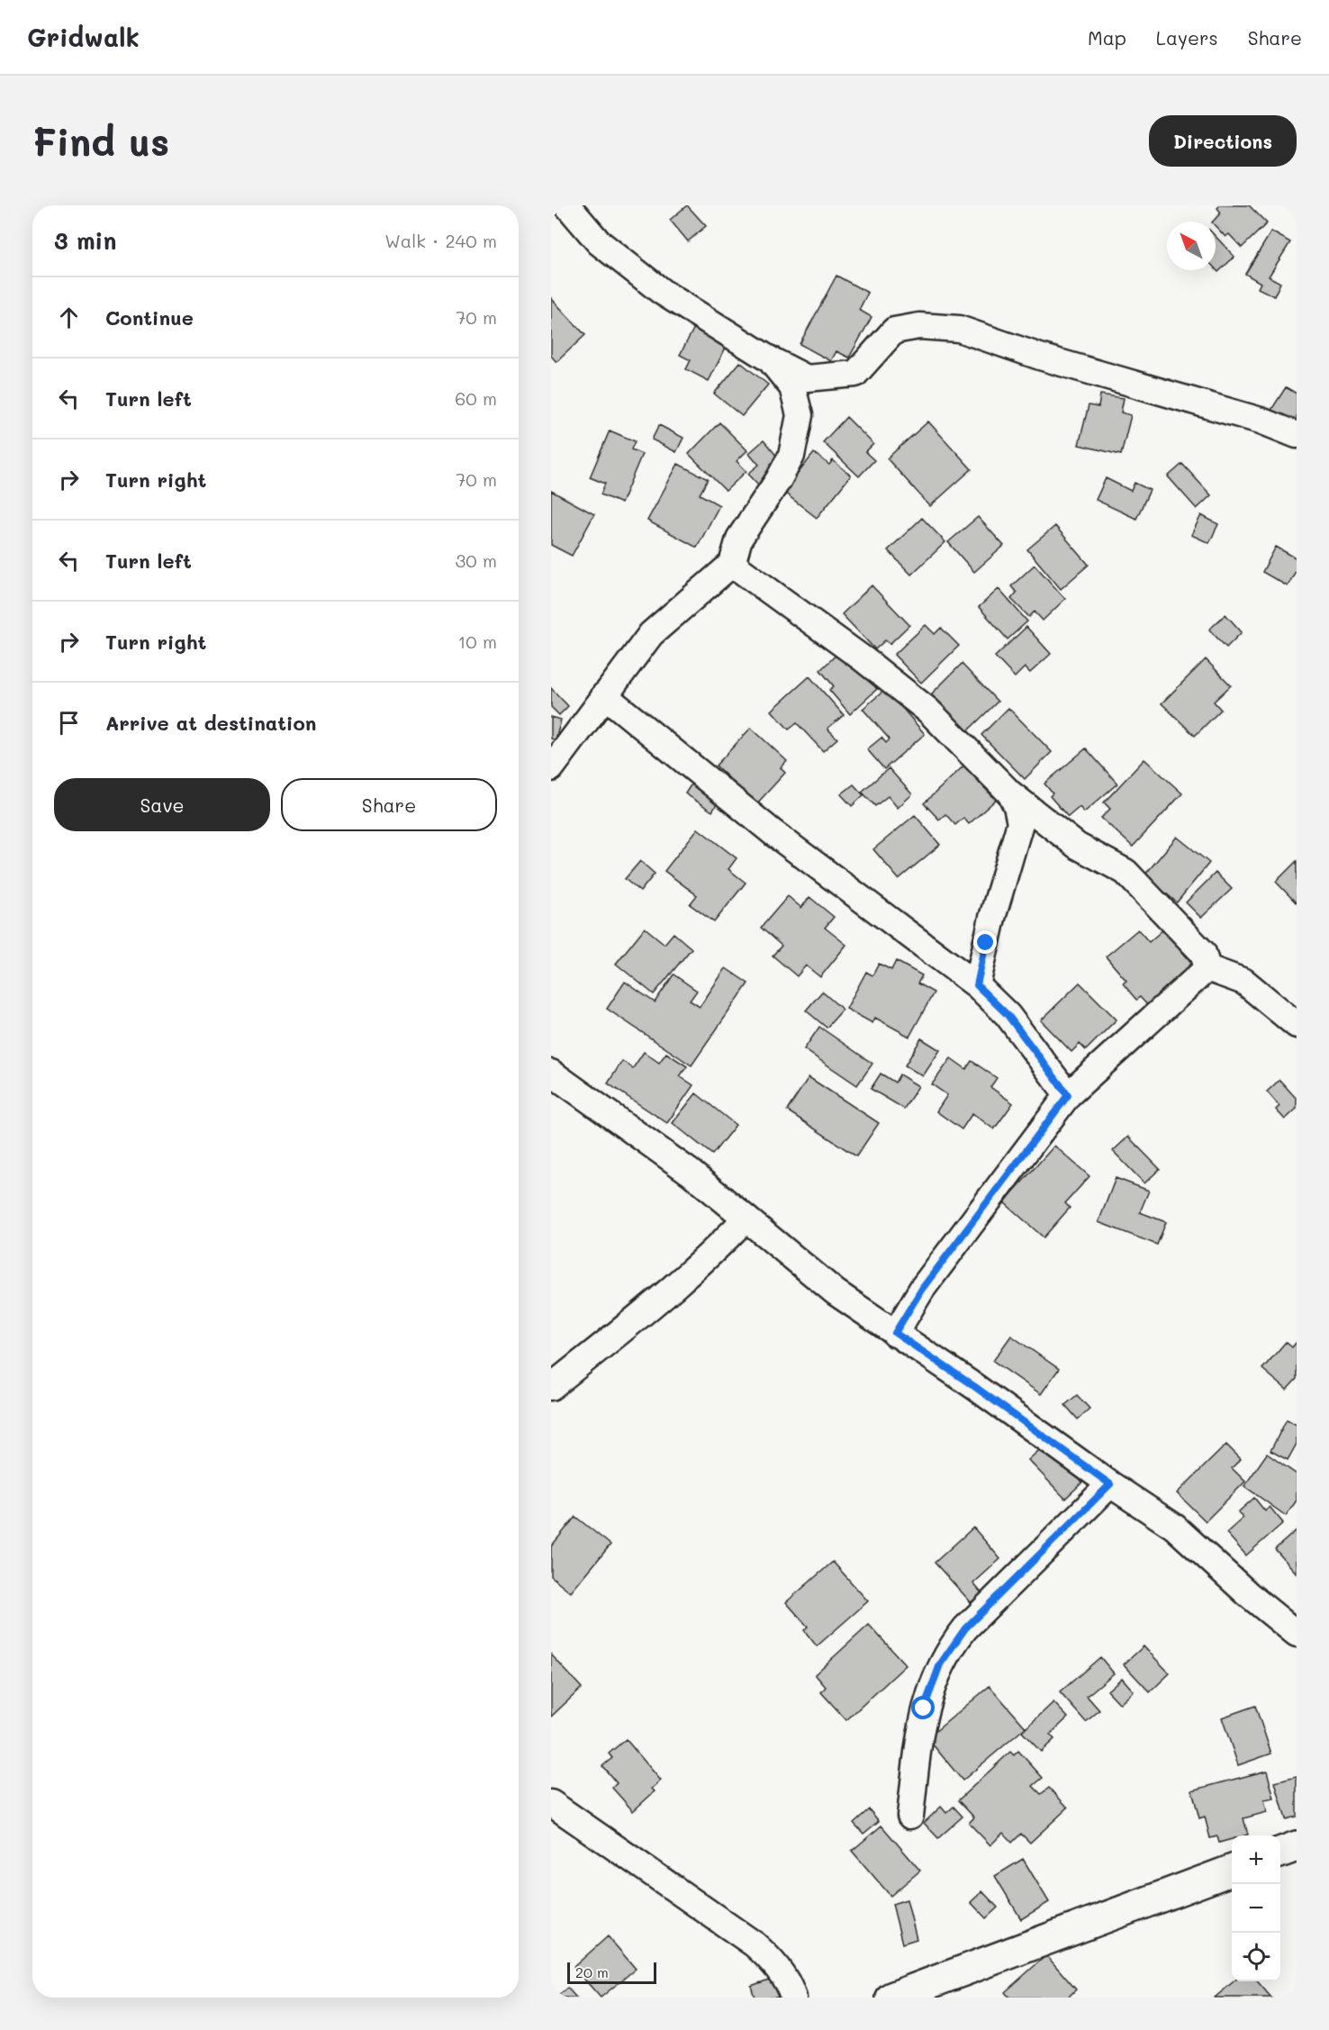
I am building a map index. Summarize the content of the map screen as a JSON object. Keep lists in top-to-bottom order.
{
  "scale_bar": "20 m",
  "north": "top left",
  "page": {
    "header": "Gridwalk",
    "nav": ["Map", "Layers", "Share"],
    "buttons": [
      "Directions",
      ["Save", "Share"]
    ],
    "title": "Find us",
    "heading": ["3 min", "Walk · 240 m"],
    "list": [
      ["Continue", "70 m"],
      ["Turn left", "60 m"],
      ["Turn right", "70 m"],
      ["Turn left", "30 m"],
      ["Turn right", "10 m"],
      "Arrive at destination"
    ],
    "map_buttons": ["+", "−"],
    "scale": "20 m"
  }
}
